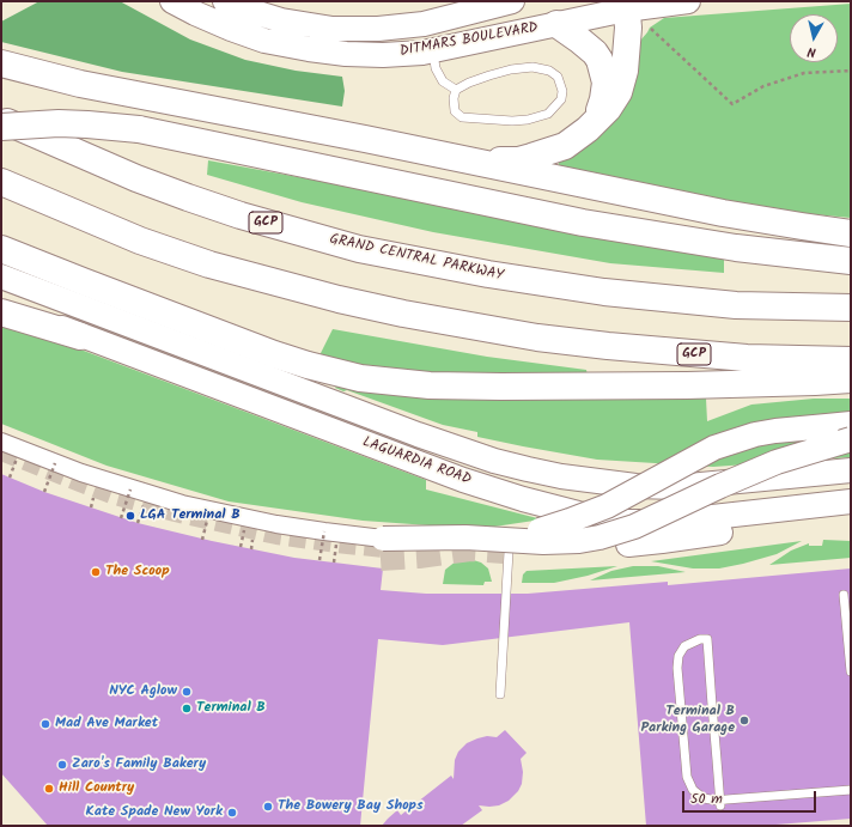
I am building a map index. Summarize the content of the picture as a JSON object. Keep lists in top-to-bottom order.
{
  "streets": {
    "highway": ["GCP", "GRAND CENTRAL PARKWAY"],
    "street": ["DITMARS BOULEVARD", "LAGUARDIA ROAD"]
  },
  "places": [
    "LGA Terminal B",
    "The Scoop",
    "NYC Aglow",
    "Terminal B",
    "Terminal B Parking Garage",
    "Mad Ave Market",
    "Zaro's Family Bakery",
    "Hill Country",
    "The Bowery Bay Shops",
    "Kate Spade New York"
  ],
  "scale_bar": "50 m",
  "north": "bottom"
}
